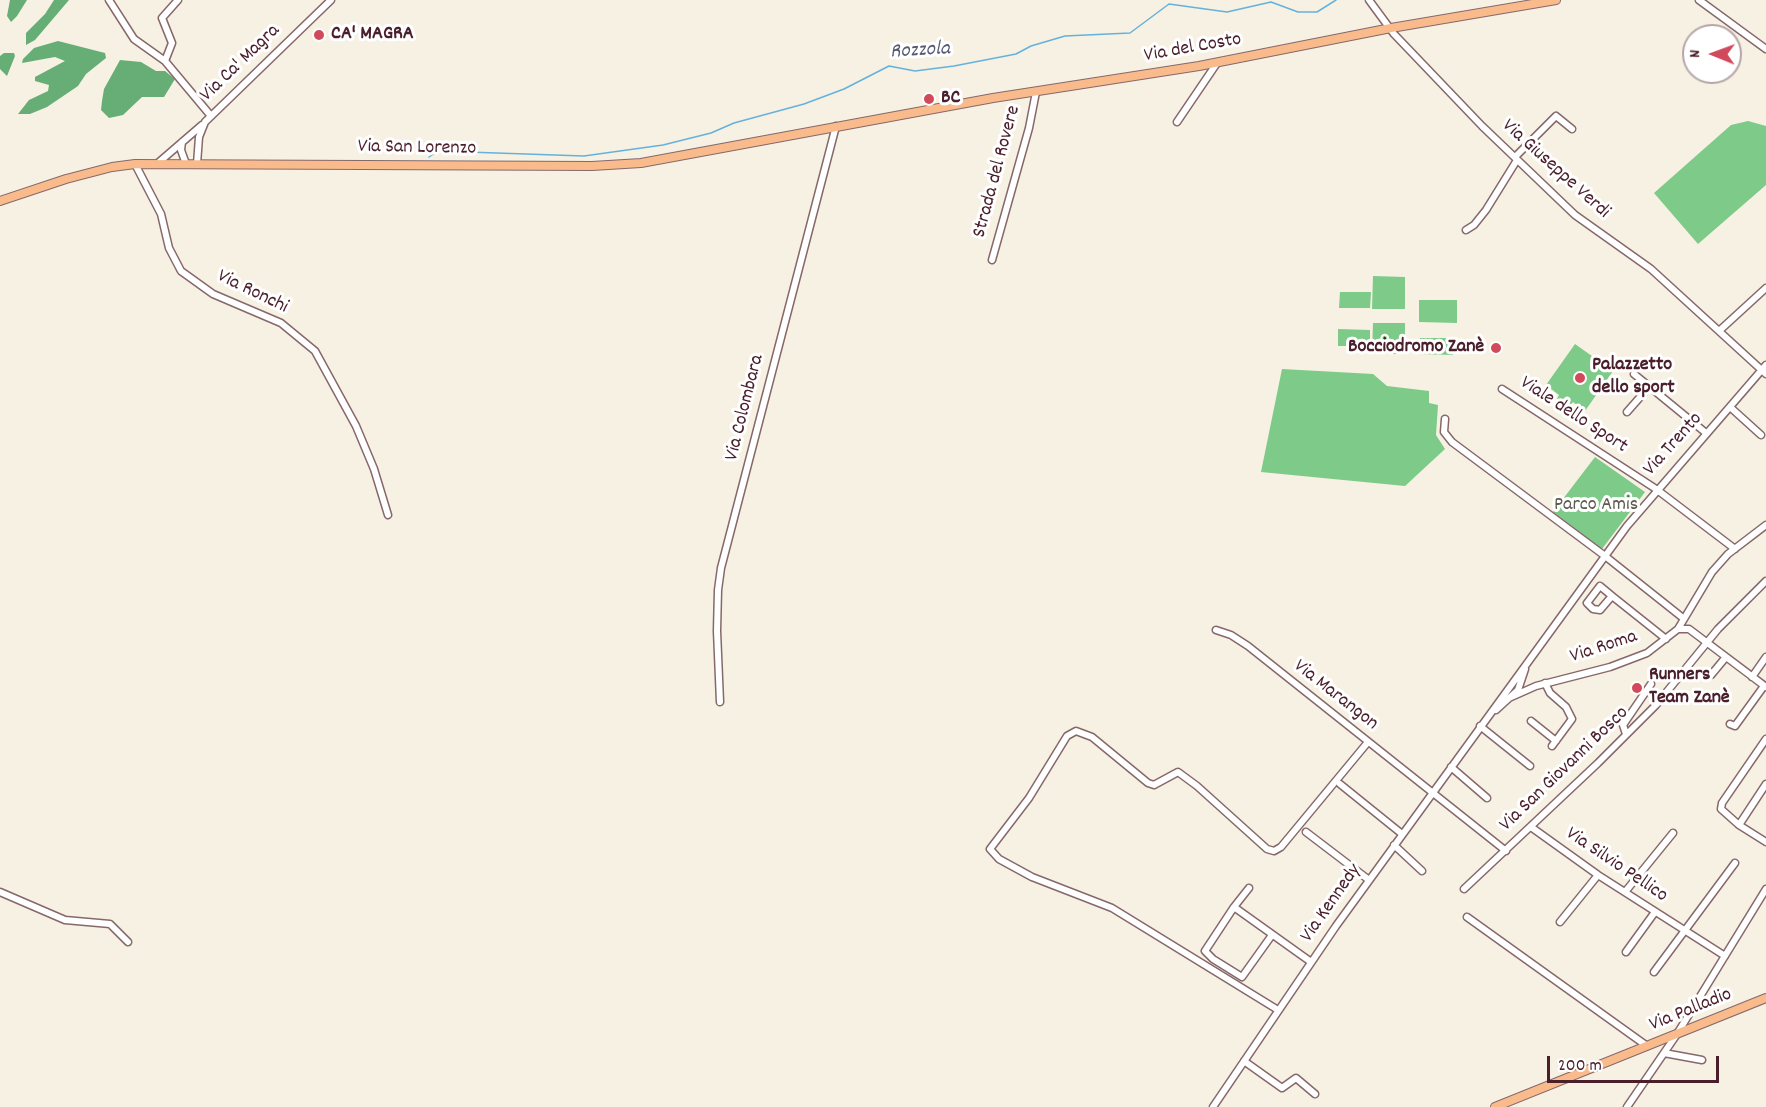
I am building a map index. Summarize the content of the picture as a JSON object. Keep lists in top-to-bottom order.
{
  "streets": {
    "main road": ["Via del Costo", "Via San Lorenzo", "Via Palladio"],
    "street": [
      "Via Ca' Magra",
      "Via Giuseppe Verdi",
      "Strada del Rovere",
      "Via Ronchi",
      "Via Colombara",
      "Viale dello Sport",
      "Via Trento",
      "Via Roma",
      "Via Marangon",
      "Via San Giovanni Bosco",
      "Via Silvio Pellico",
      "Via Kennedy"
    ]
  },
  "crossings": [
    ["Via del Costo", "Via San Lorenzo"],
    ["Via del Costo", "Via Giuseppe Verdi"],
    ["Via del Costo", "Strada del Rovere"],
    ["Via del Costo", "Via Colombara"],
    ["Via Ca' Magra", "Via San Lorenzo"],
    ["Via San Lorenzo", "Via Ronchi"],
    ["Via San Lorenzo", "Via Colombara"],
    ["Via Giuseppe Verdi", "Via Trento"],
    ["Viale dello Sport", "Via Trento"],
    ["Viale dello Sport", "Via Roma"],
    ["Via Trento", "Via Roma"],
    ["Via Trento", "Via Kennedy"],
    ["Via Roma", "Via Kennedy"],
    ["Via Marangon", "Via San Giovanni Bosco"],
    ["Via Marangon", "Via Kennedy"],
    ["Via San Giovanni Bosco", "Via Silvio Pellico"]
  ],
  "water": ["Rozzola"],
  "parks": ["Parco Amis"],
  "places": [
    "CA' MAGRA",
    "BC",
    "Bocciodromo Zanè",
    "Palazzetto dello sport",
    "Runners Team Zanè"
  ],
  "scale_bar": "200 m",
  "north": "left"
}
